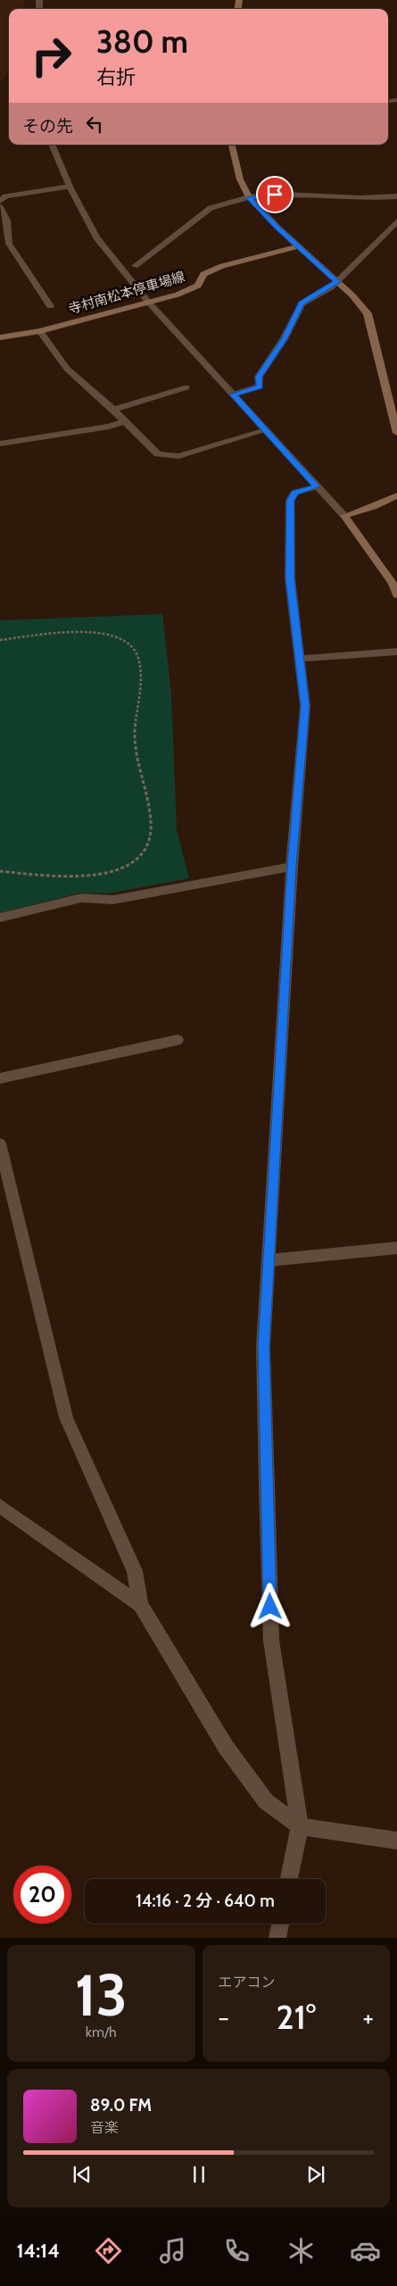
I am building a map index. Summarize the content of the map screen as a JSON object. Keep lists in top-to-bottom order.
{
  "streets": {
    "main road": ["寺村南松本停車場線"]
  },
  "page": {
    "turn": ["380 m", "右折"],
    "then": "その先",
    "limit": "20",
    "trip": "14:16 · 2 分 · 640 m",
    "tile": [
      ["13", "km/h"],
      "エアコン"
    ],
    "heat": ["−", "21°", "+"],
    "song": ["89.0 FM", "音楽"],
    "tabs": "14:14"
  }
}
